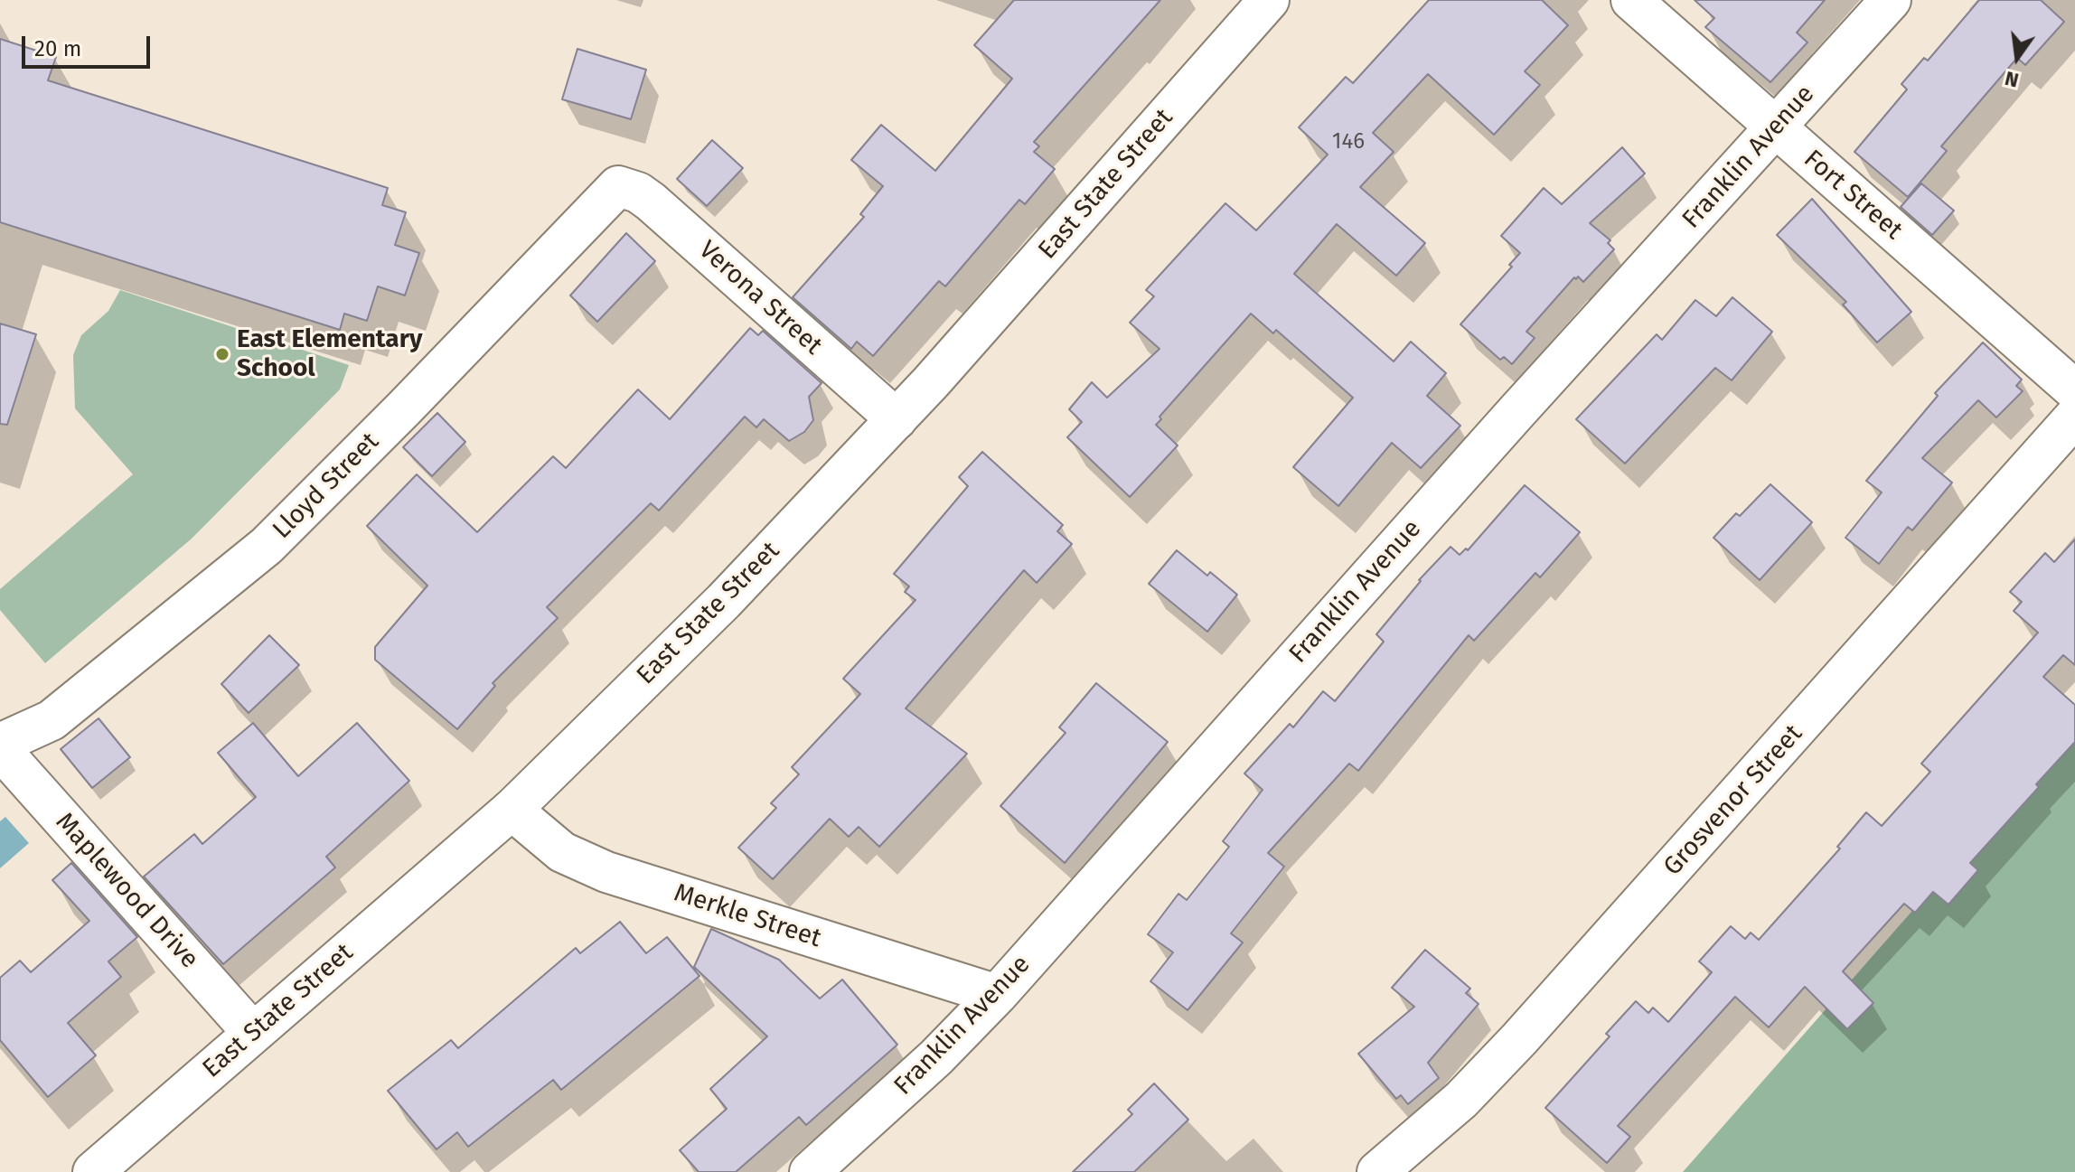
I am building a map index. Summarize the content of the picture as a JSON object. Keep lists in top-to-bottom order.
{
  "streets": {
    "street": [
      "Franklin Avenue",
      "East State Street",
      "Fort Street",
      "Verona Street",
      "Lloyd Street",
      "Grosvenor Street",
      "Maplewood Drive",
      "Merkle Street"
    ]
  },
  "crossings": [
    ["Franklin Avenue", "Fort Street"],
    ["Franklin Avenue", "Merkle Street"],
    ["East State Street", "Verona Street"],
    ["East State Street", "Maplewood Drive"],
    ["East State Street", "Merkle Street"],
    ["Verona Street", "Lloyd Street"],
    ["Lloyd Street", "Maplewood Drive"]
  ],
  "places": ["East Elementary School"],
  "house_numbers": ["146"],
  "scale_bar": "20 m",
  "north": "bottom"
}
